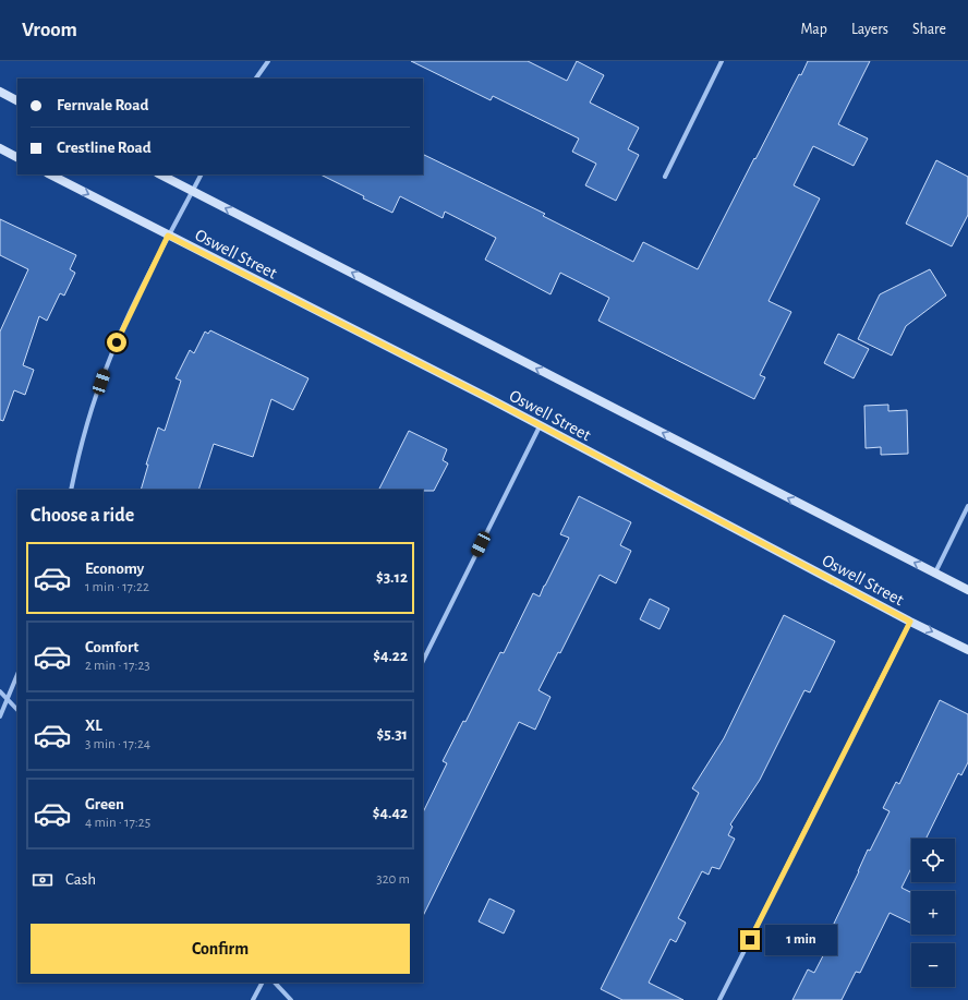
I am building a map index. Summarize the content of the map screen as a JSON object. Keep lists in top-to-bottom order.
{
  "streets": {
    "main road": ["Oswell Street"]
  },
  "page": {
    "header": "Vroom",
    "nav": ["Map", "Layers", "Share"],
    "banner": ["Fernvale Road", "Crestline Road"],
    "heading": "Choose a ride",
    "list": [
      {
        "name": "Economy",
        "note": "1 min · 17:22",
        "value": "$3.12"
      },
      {
        "name": "Comfort",
        "note": "2 min · 17:23",
        "value": "$4.22"
      },
      {
        "name": "XL",
        "note": "3 min · 17:24",
        "value": "$5.31"
      },
      {
        "name": "Green",
        "note": "4 min · 17:25",
        "value": "$4.42"
      }
    ],
    "map_buttons": ["+", "−"],
    "pay": ["Cash", "320 m"],
    "buttons": "Confirm",
    "bubble": "1 min"
  }
}
